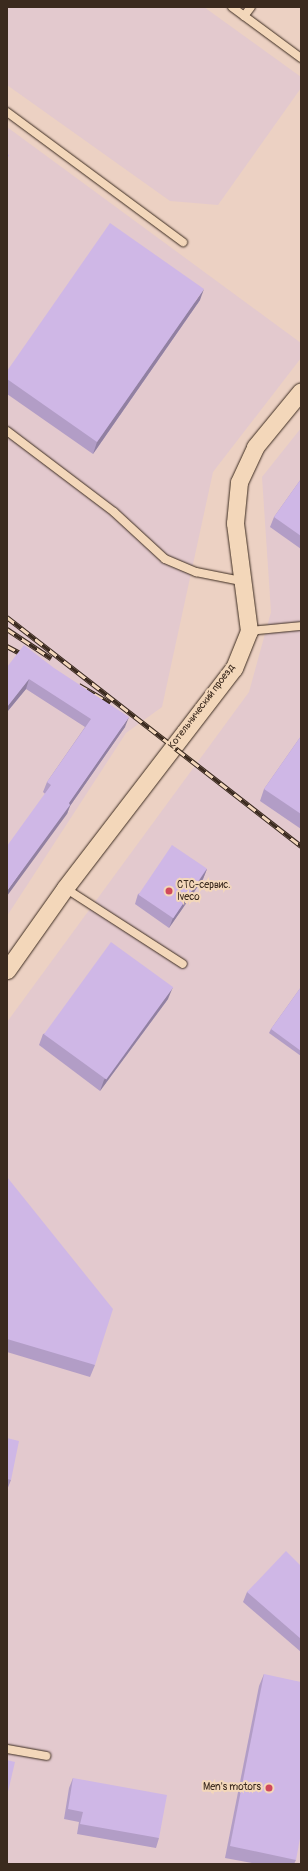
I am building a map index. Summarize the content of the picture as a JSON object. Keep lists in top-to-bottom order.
{
  "streets": {
    "street": ["Котельнический проезд"]
  },
  "places": ["СТС-сервис. Iveco", "Men's motors"]
}
